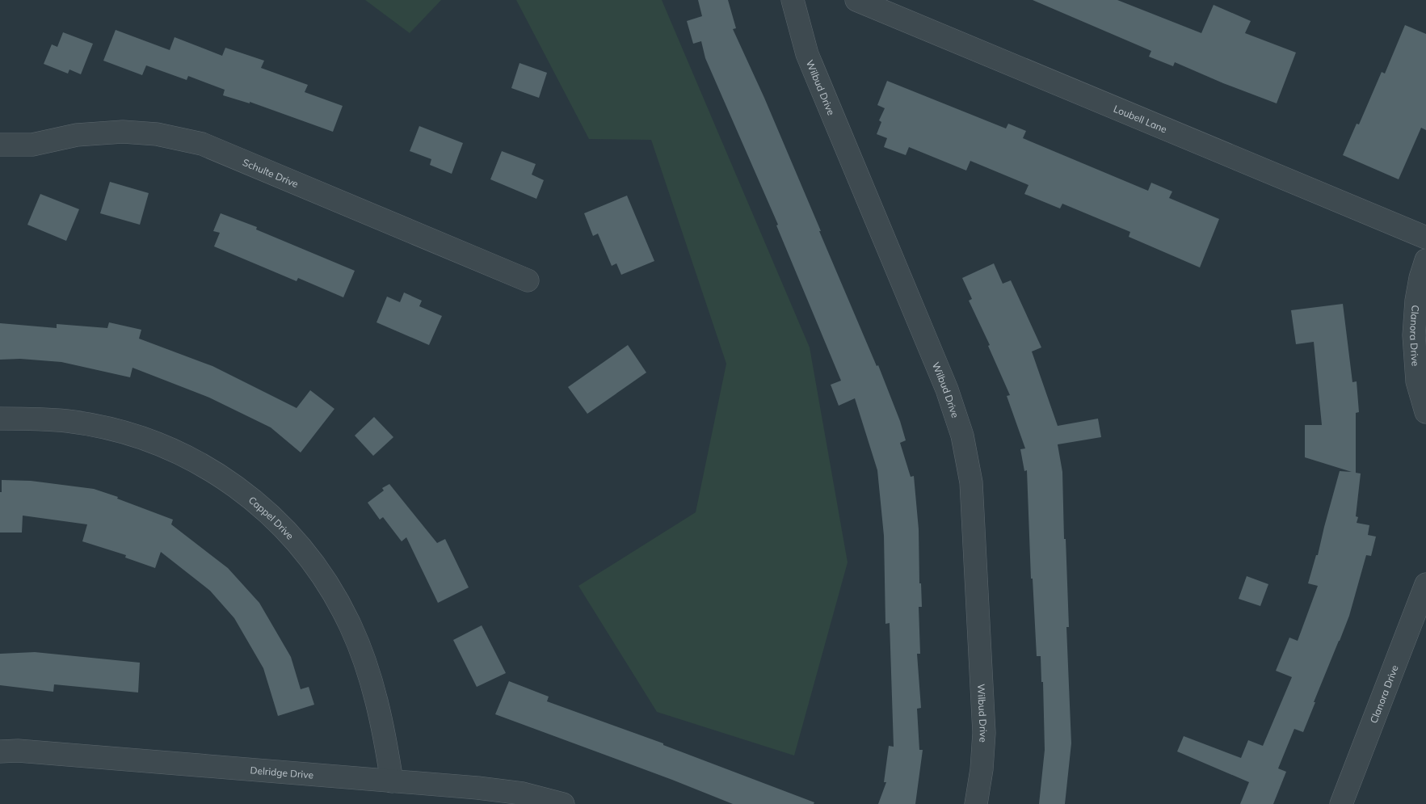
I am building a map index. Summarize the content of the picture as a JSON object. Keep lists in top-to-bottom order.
{
  "streets": {
    "street": [
      "Wilbud Drive",
      "Loubell Lane",
      "Schulte Drive",
      "Clanora Drive",
      "Cappel Drive",
      "Delridge Drive"
    ]
  },
  "crossings": [
    ["Cappel Drive", "Delridge Drive"]
  ]
}
